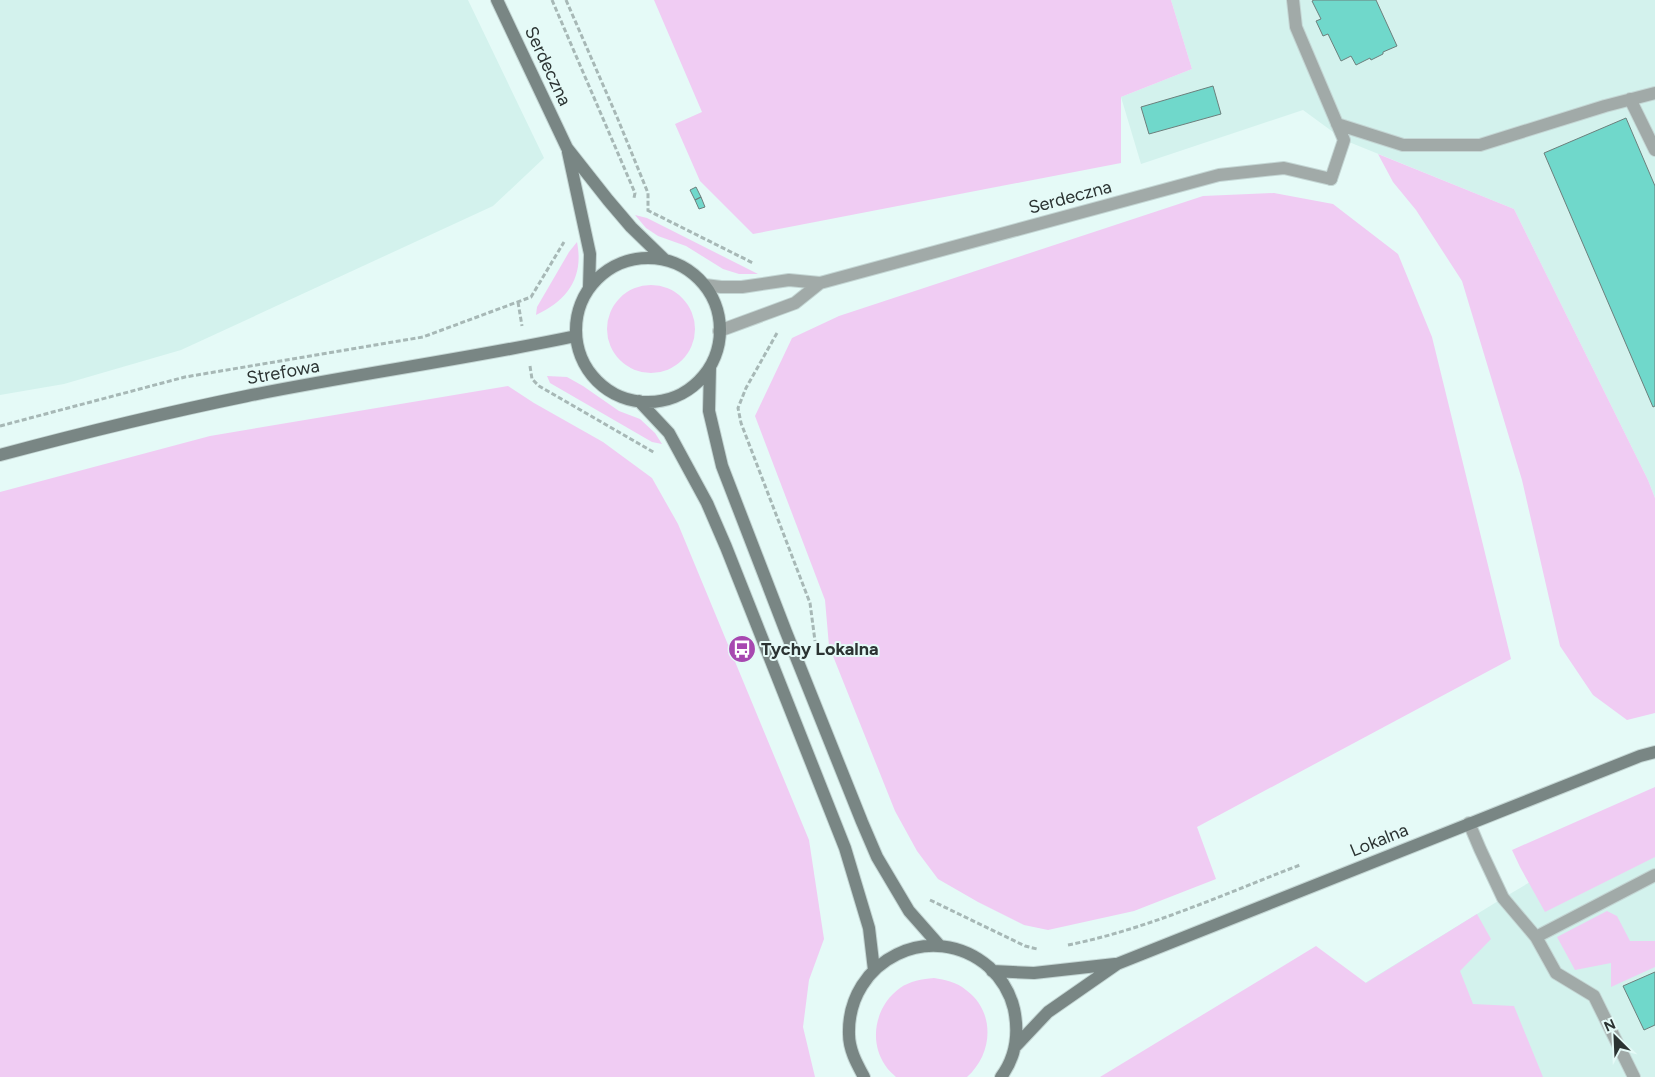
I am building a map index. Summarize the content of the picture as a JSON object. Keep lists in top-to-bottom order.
{
  "streets": {
    "street": ["Serdeczna", "Strefowa", "Lokalna"]
  },
  "crossings": [
    ["Serdeczna", "Strefowa"]
  ],
  "places": {
    "bus stop": ["Tychy Lokalna"]
  },
  "north": "top left"
}
